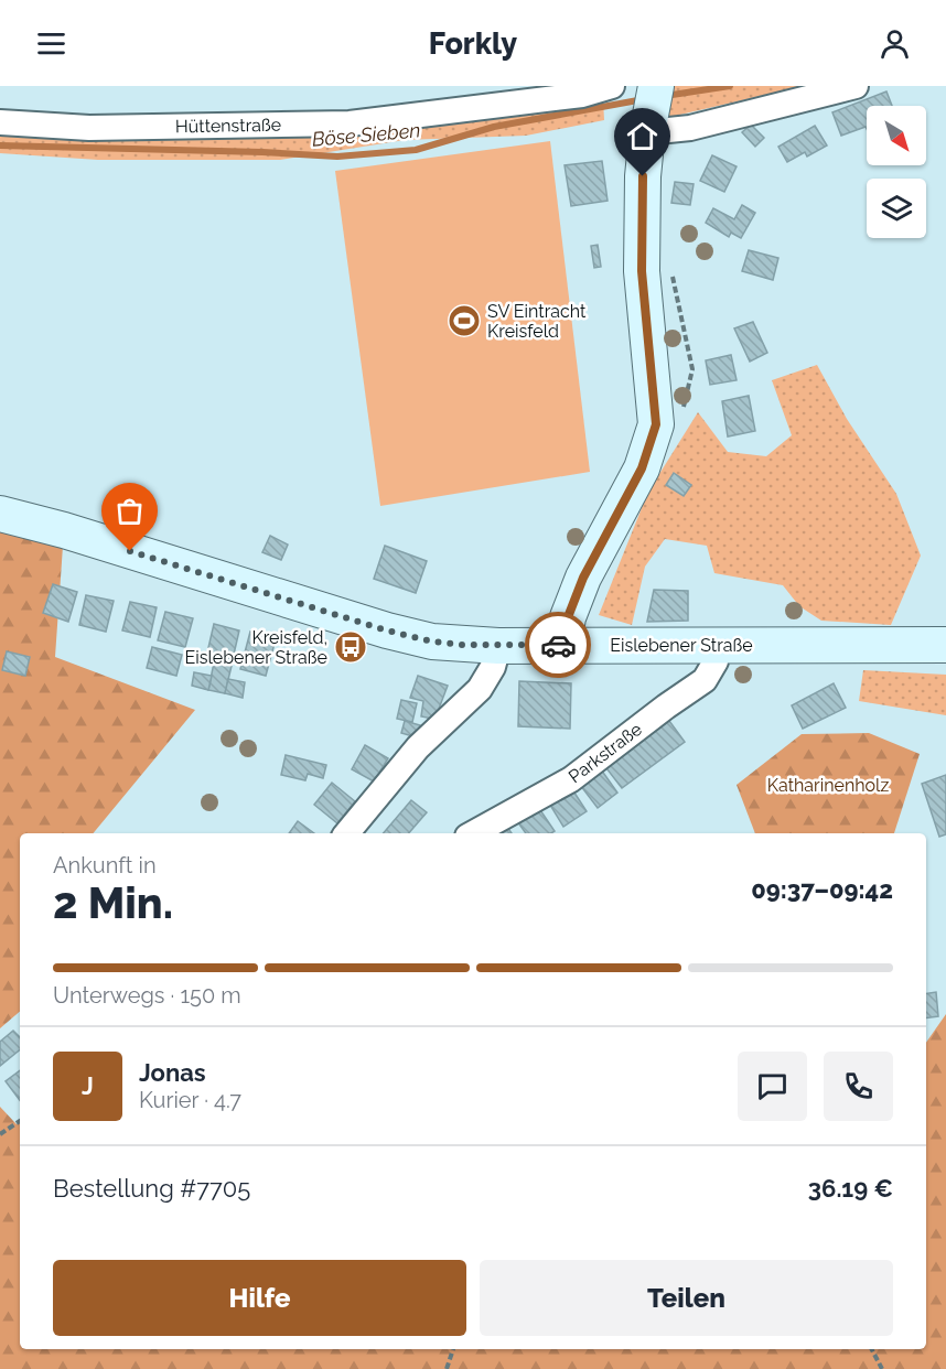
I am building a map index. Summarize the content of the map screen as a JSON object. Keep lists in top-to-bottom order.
{
  "streets": {
    "main road": ["Eislebener Straße"],
    "street": ["Hüttenstraße", "Parkstraße"]
  },
  "crossings": [
    ["Eislebener Straße", "Parkstraße"]
  ],
  "water": ["Böse Sieben"],
  "parks": ["Katharinenholz"],
  "places": {
    "sports": ["SV Eintracht Kreisfeld"],
    "bus stop": ["Kreisfeld, Eislebener Straße"]
  },
  "north": "bottom right",
  "page": {
    "header": "Forkly",
    "heading": ["2 Min.", "Ankunft in", "09:37–09:42"],
    "panel": [
      "Jonas",
      "Kurier · 4.7",
      "Bestellung #7705",
      "36.19 €"
    ],
    "bar": "Unterwegs · 150 m",
    "round": "J",
    "buttons": ["Hilfe", "Teilen"]
  }
}
